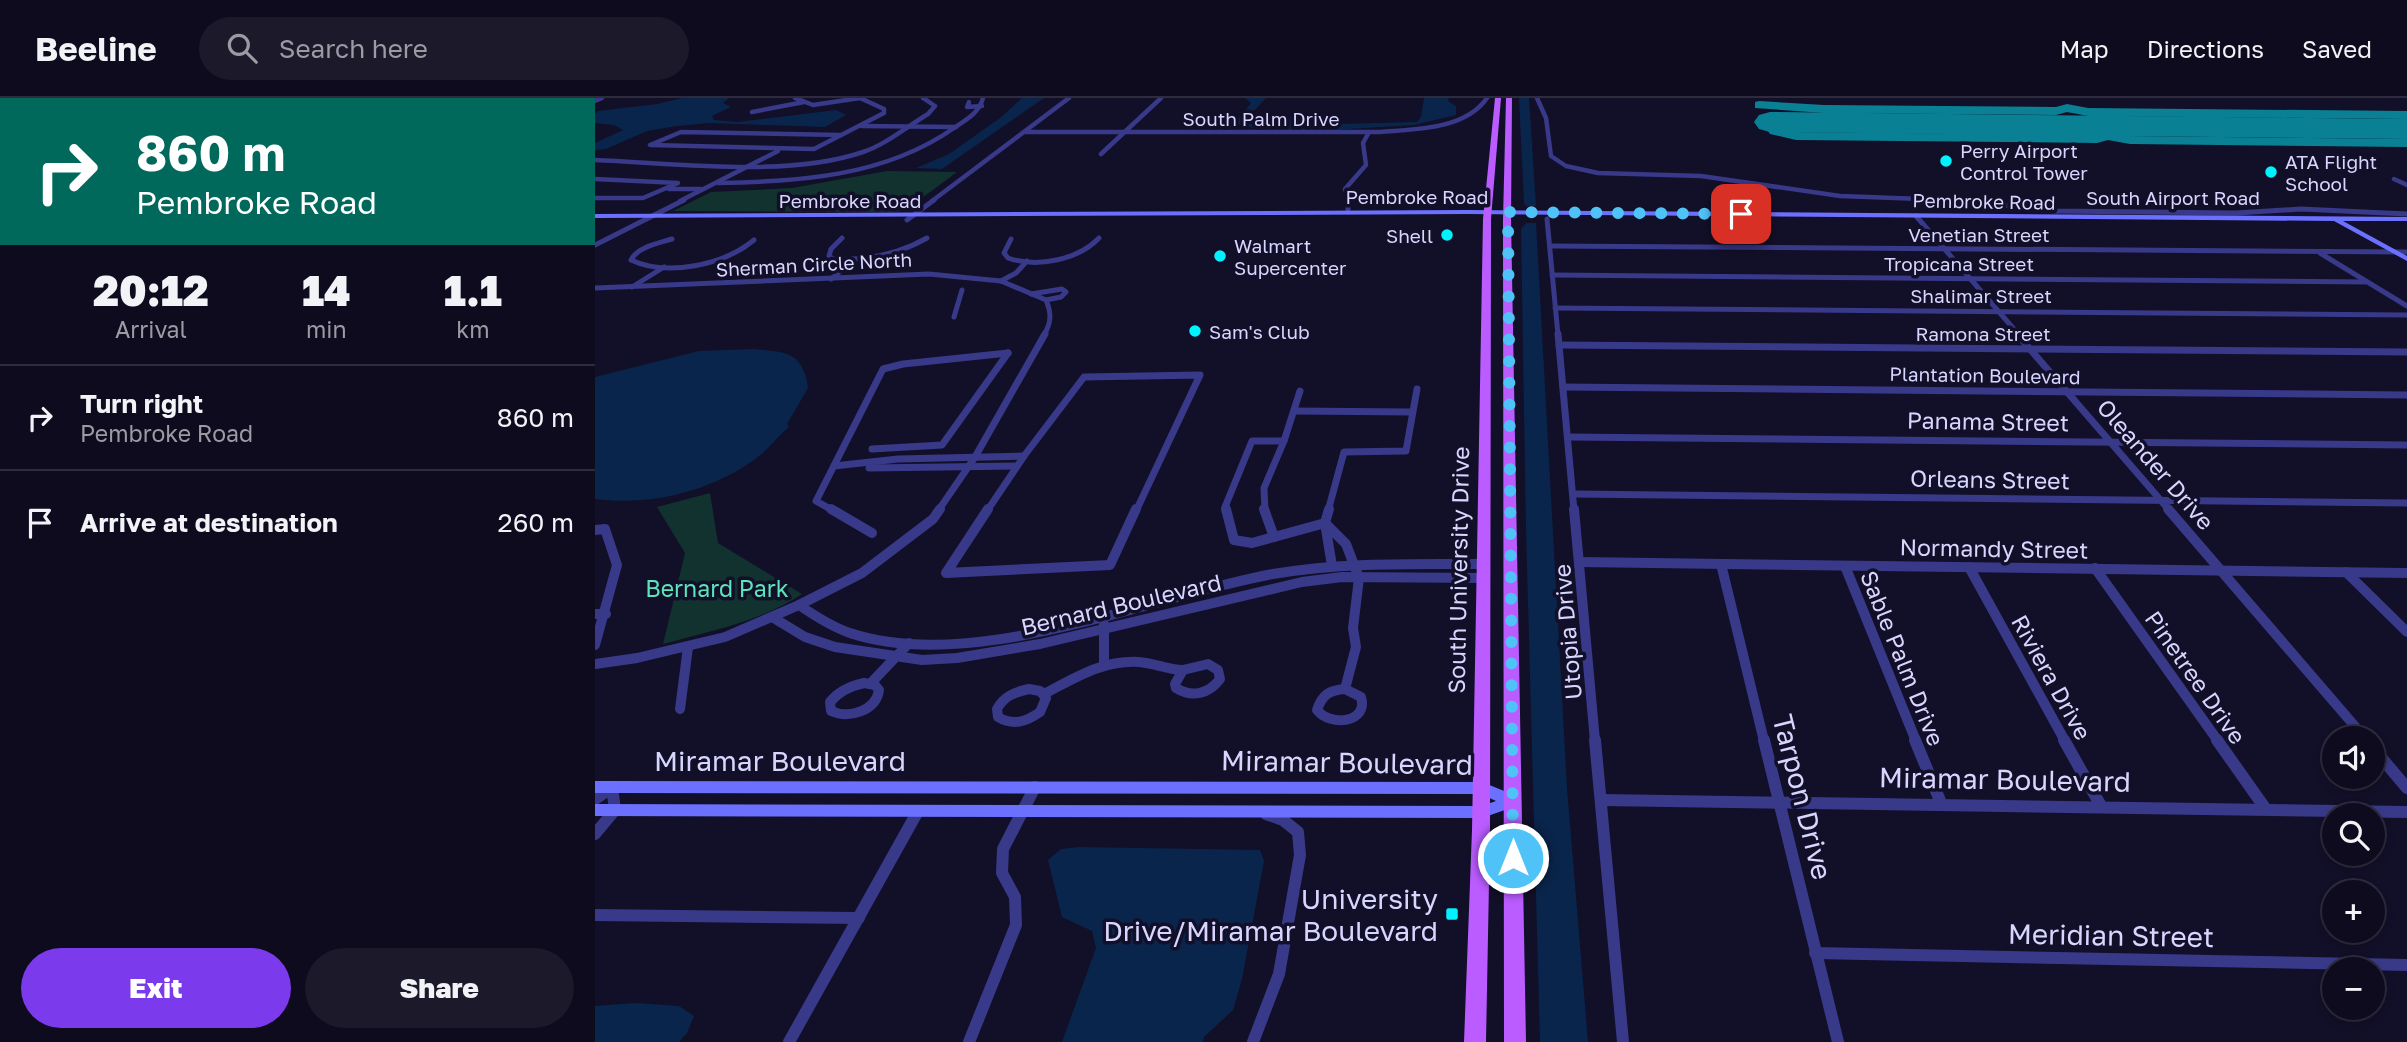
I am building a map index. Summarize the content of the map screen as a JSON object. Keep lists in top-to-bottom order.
{
  "streets": {
    "main road": ["Pembroke Road", "South University Drive", "Miramar Boulevard"],
    "street": [
      "South Palm Drive",
      "South Airport Road",
      "Venetian Street",
      "Tropicana Street",
      "Sherman Circle North",
      "Shalimar Street",
      "Ramona Street",
      "Plantation Boulevard",
      "Panama Street",
      "Oleander Drive",
      "Orleans Street",
      "Normandy Street",
      "Bernard Boulevard",
      "Utopia Drive",
      "Sable Palm Drive",
      "Riviera Drive",
      "Pinetree Drive",
      "Tarpon Drive",
      "Meridian Street"
    ]
  },
  "crossings": [
    ["Pembroke Road", "South Airport Road"],
    ["Pembroke Road", "Oleander Drive"],
    ["Pembroke Road", "South University Drive"],
    ["Pembroke Road", "Utopia Drive"],
    ["Venetian Street", "Oleander Drive"],
    ["Venetian Street", "Utopia Drive"],
    ["Tropicana Street", "Oleander Drive"],
    ["Tropicana Street", "Utopia Drive"],
    ["Shalimar Street", "Oleander Drive"],
    ["Shalimar Street", "Utopia Drive"],
    ["Ramona Street", "Oleander Drive"],
    ["Ramona Street", "Utopia Drive"],
    ["Plantation Boulevard", "Oleander Drive"],
    ["Plantation Boulevard", "Utopia Drive"],
    ["Panama Street", "Oleander Drive"],
    ["Panama Street", "Utopia Drive"],
    ["Oleander Drive", "Orleans Street"],
    ["Oleander Drive", "Normandy Street"],
    ["Orleans Street", "Utopia Drive"],
    ["Normandy Street", "Utopia Drive"],
    ["Normandy Street", "Sable Palm Drive"],
    ["Normandy Street", "Riviera Drive"],
    ["Normandy Street", "Pinetree Drive"],
    ["Normandy Street", "Tarpon Drive"],
    ["South University Drive", "Bernard Boulevard"],
    ["South University Drive", "Miramar Boulevard"],
    ["Utopia Drive", "Miramar Boulevard"],
    ["Sable Palm Drive", "Miramar Boulevard"],
    ["Riviera Drive", "Miramar Boulevard"],
    ["Pinetree Drive", "Miramar Boulevard"],
    ["Miramar Boulevard", "Tarpon Drive"],
    ["Tarpon Drive", "Meridian Street"]
  ],
  "parks": ["Bernard Park"],
  "places": {
    "other": [
      "Perry Airport Control Tower",
      "ATA Flight School",
      "Shell",
      "Walmart Supercenter",
      "Sam's Club"
    ],
    "transit": ["University Drive/Miramar Boulevard"]
  },
  "page": {
    "header": "Beeline",
    "search": "Search here",
    "nav": ["Map", "Directions", "Saved"],
    "turn": ["860 m", "Pembroke Road"],
    "eta": [
      "20:12",
      "Arrival",
      "14",
      "min",
      "1.1",
      "km"
    ],
    "list": [
      {
        "name": "Turn right",
        "note": "Pembroke Road",
        "value": "860 m"
      },
      {
        "name": "Arrive at destination",
        "value": "260 m"
      }
    ],
    "map_buttons": ["+", "−"],
    "buttons": ["Exit", "Share"]
  }
}
